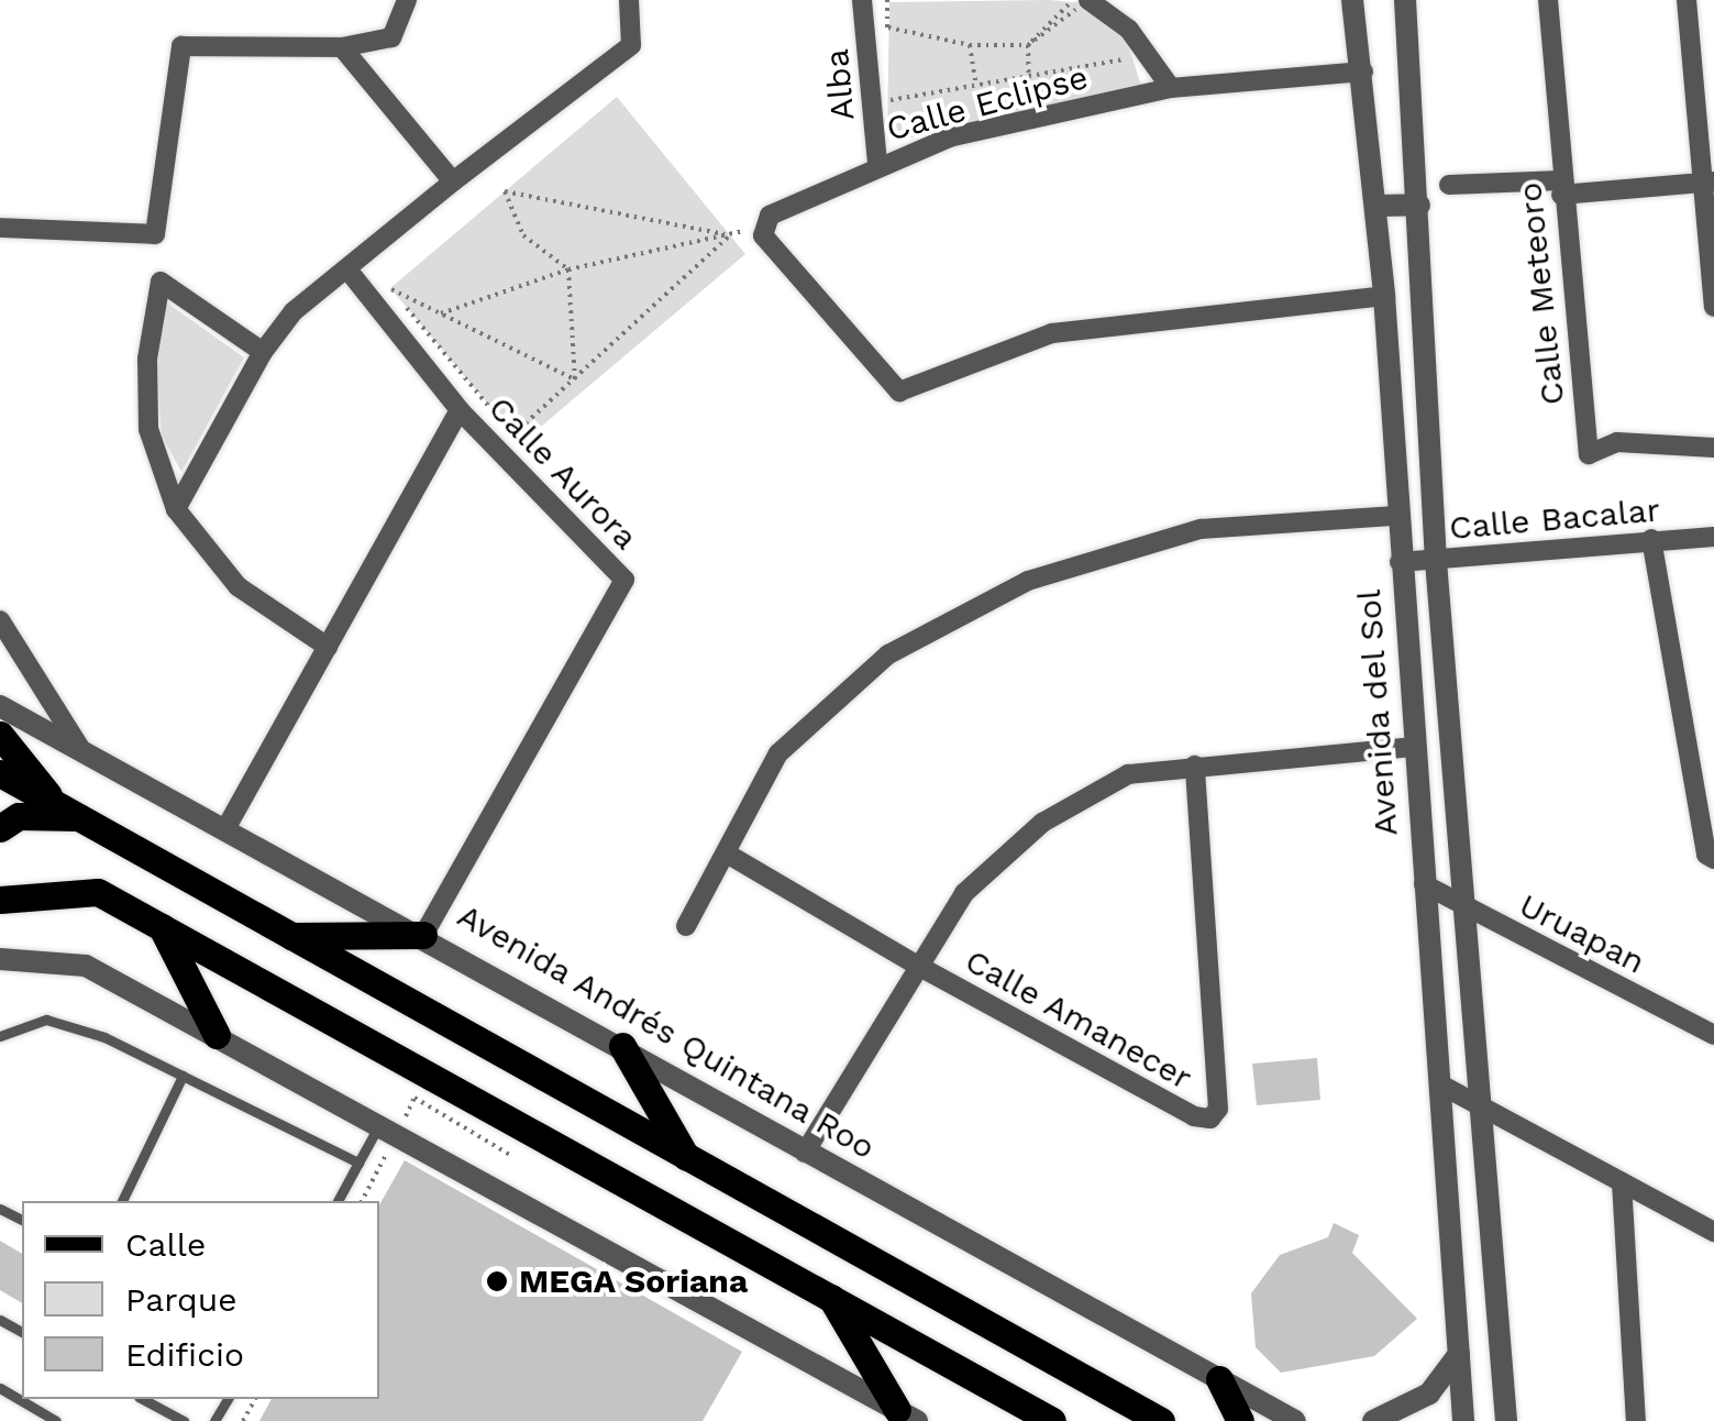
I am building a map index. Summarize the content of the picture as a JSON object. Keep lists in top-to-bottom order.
{
  "streets": {
    "street": [
      "Alba",
      "Calle Eclipse",
      "Calle Meteoro",
      "Calle Aurora",
      "Calle Bacalar",
      "Avenida del Sol",
      "Uruapan",
      "Calle Amanecer",
      "Avenida Andrés Quintana Roo"
    ]
  },
  "crossings": [
    ["Alba", "Calle Eclipse"],
    ["Calle Eclipse", "Avenida del Sol"],
    ["Calle Aurora", "Avenida Andrés Quintana Roo"],
    ["Calle Bacalar", "Avenida del Sol"],
    ["Avenida del Sol", "Uruapan"]
  ],
  "places": ["MEGA Soriana"],
  "legend": ["Calle", "Parque", "Edificio"]
}
